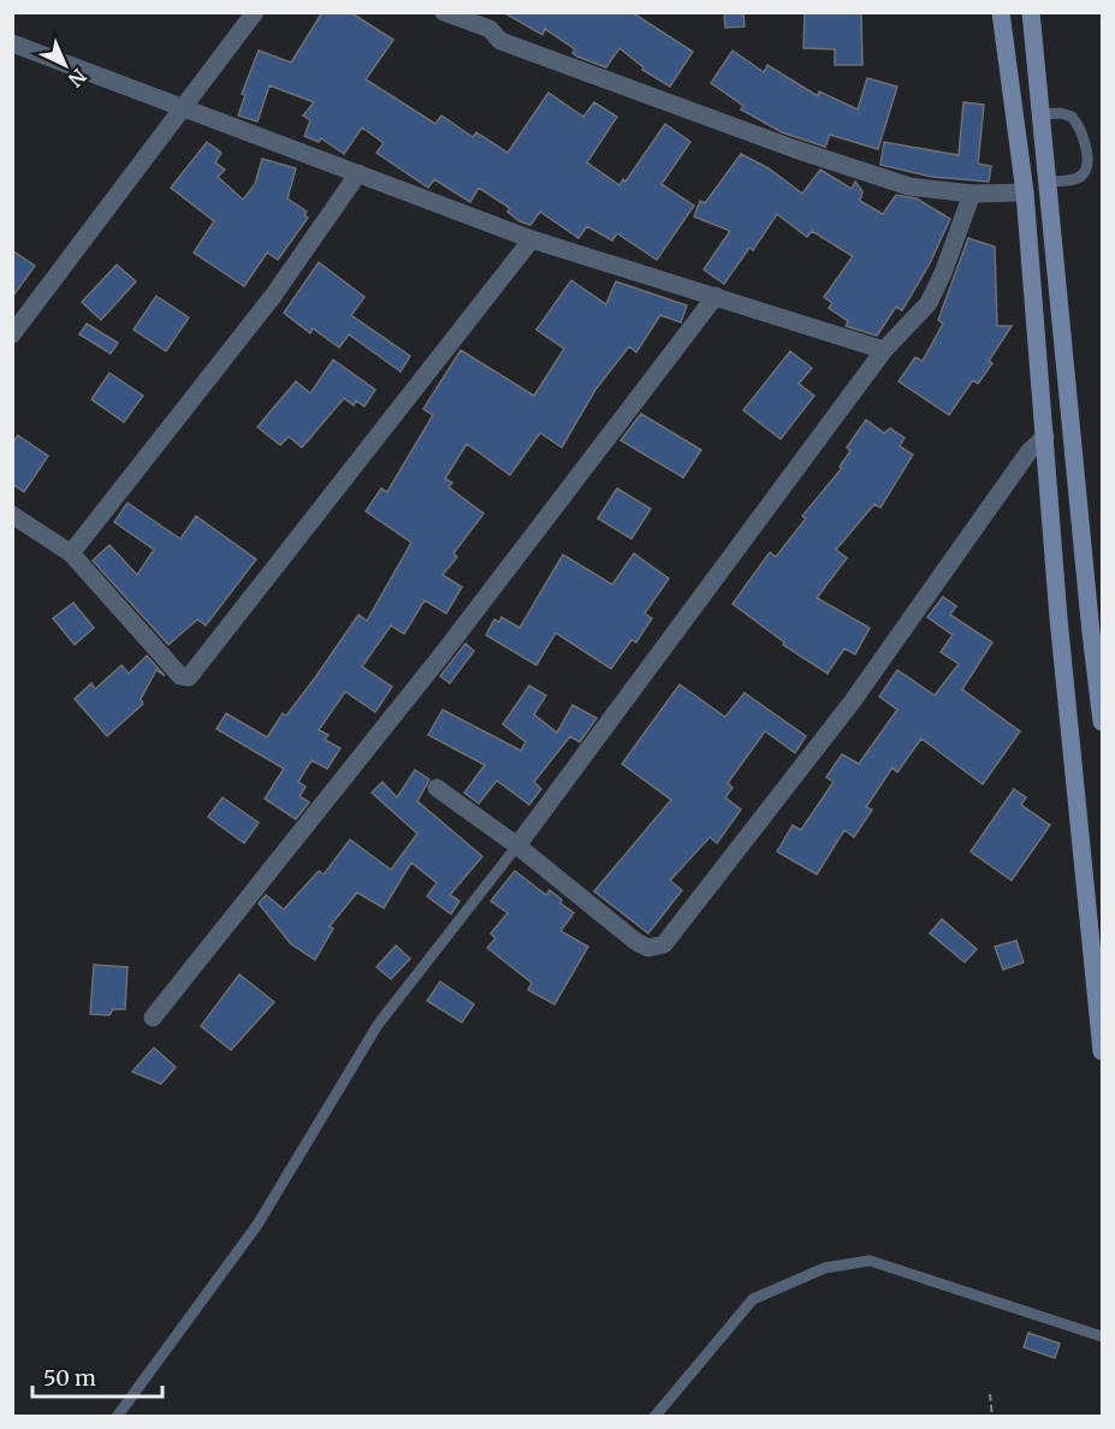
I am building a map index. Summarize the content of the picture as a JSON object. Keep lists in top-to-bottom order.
{
  "scale_bar": "50 m",
  "north": "bottom right"
}
